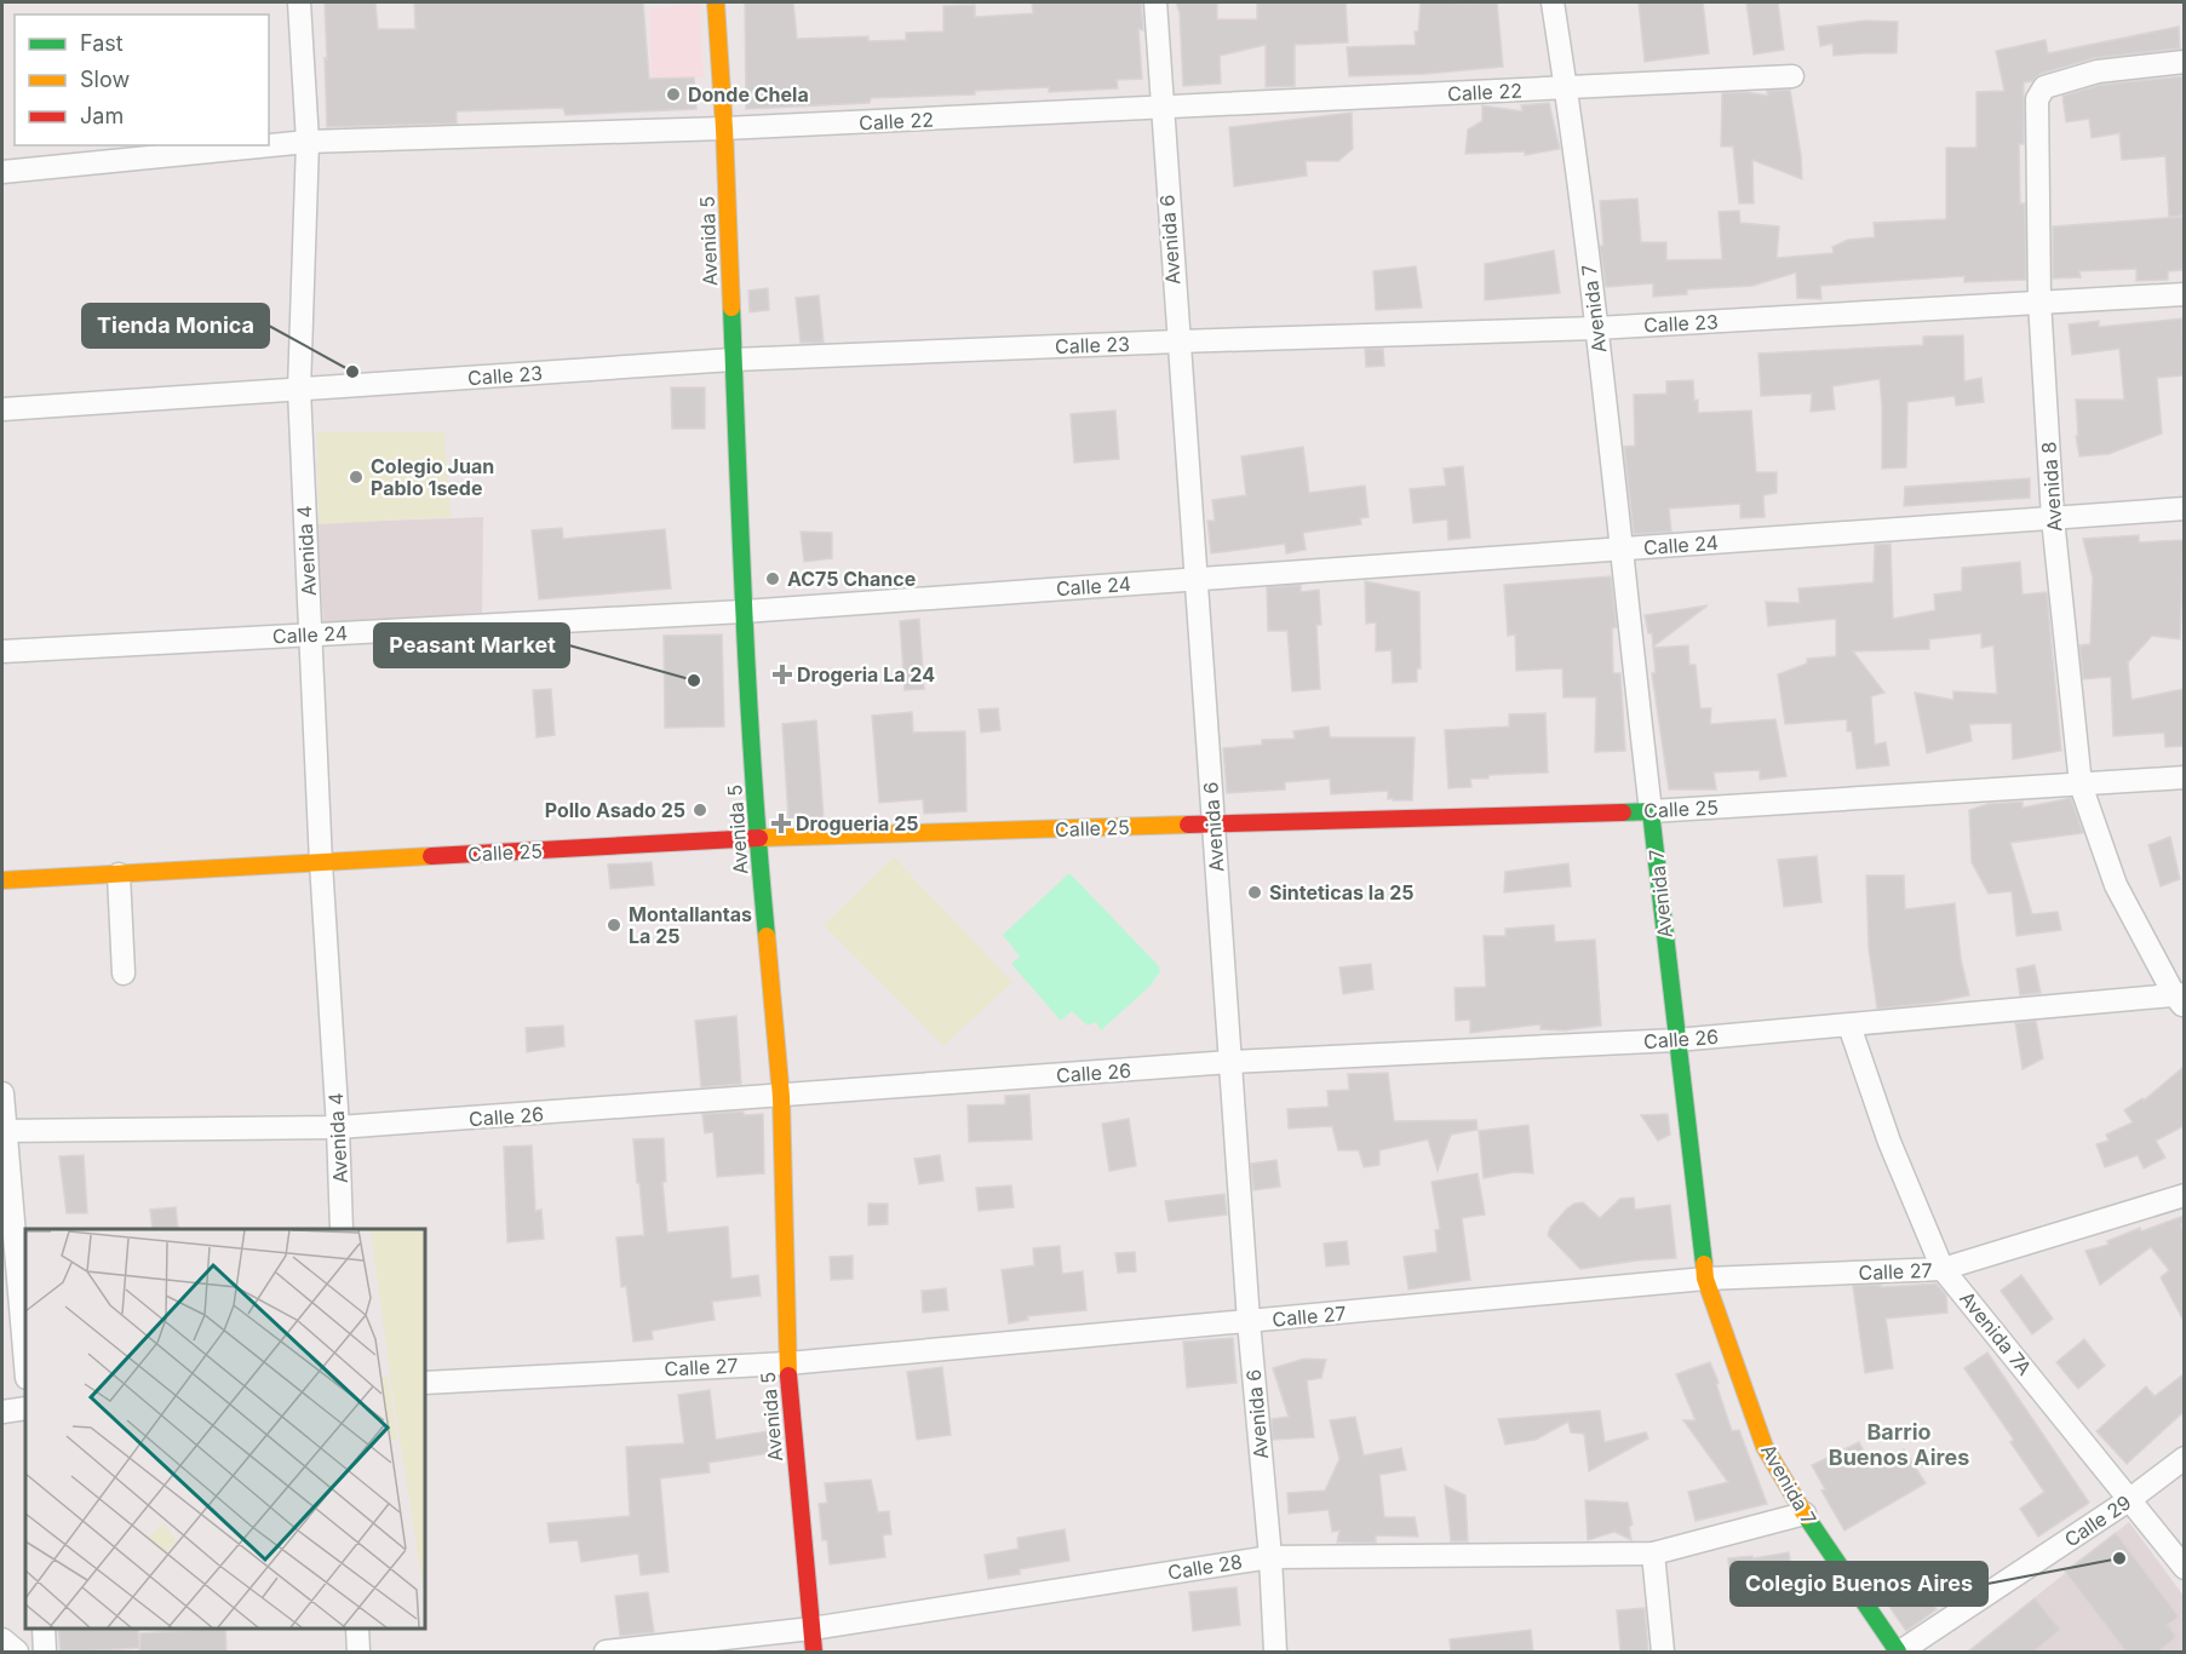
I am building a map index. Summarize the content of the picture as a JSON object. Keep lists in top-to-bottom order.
{
  "streets": {
    "street": [
      "Calle 22",
      "Avenida 6",
      "Avenida 5",
      "Avenida 7",
      "Calle 23",
      "Avenida 8",
      "Calle 24",
      "Avenida 4",
      "Calle 25",
      "Calle 26",
      "Calle 27",
      "Avenida 7A",
      "Calle 29",
      "Calle 28"
    ]
  },
  "crossings": [
    ["Calle 22", "Avenida 6"],
    ["Calle 22", "Avenida 5"],
    ["Calle 22", "Avenida 7"],
    ["Calle 22", "Avenida 4"],
    ["Avenida 6", "Calle 23"],
    ["Avenida 6", "Calle 24"],
    ["Avenida 6", "Calle 25"],
    ["Avenida 6", "Calle 26"],
    ["Avenida 6", "Calle 27"],
    ["Avenida 6", "Calle 28"],
    ["Avenida 5", "Calle 23"],
    ["Avenida 5", "Calle 24"],
    ["Avenida 5", "Calle 25"],
    ["Avenida 5", "Calle 26"],
    ["Avenida 5", "Calle 27"],
    ["Avenida 5", "Calle 28"],
    ["Avenida 7", "Calle 23"],
    ["Avenida 7", "Calle 24"],
    ["Avenida 7", "Calle 25"],
    ["Avenida 7", "Calle 26"],
    ["Avenida 7", "Calle 27"],
    ["Avenida 7", "Calle 29"],
    ["Avenida 7", "Calle 28"],
    ["Calle 23", "Avenida 8"],
    ["Calle 23", "Avenida 4"],
    ["Avenida 8", "Calle 24"],
    ["Avenida 8", "Calle 25"],
    ["Avenida 8", "Calle 26"],
    ["Calle 24", "Avenida 4"],
    ["Avenida 4", "Calle 25"],
    ["Avenida 4", "Calle 26"],
    ["Calle 26", "Avenida 7A"],
    ["Calle 27", "Avenida 7A"],
    ["Avenida 7A", "Calle 29"]
  ],
  "districts": ["Barrio Buenos Aires"],
  "places": {
    "other": [
      "Donde Chela",
      "Tienda Monica",
      "Colegio Juan Pablo 1sede",
      "AC75 Chance",
      "Peasant Market",
      "Pollo Asado 25",
      "Sinteticas la 25",
      "Montallantas La 25",
      "Colegio Buenos Aires"
    ],
    "health": ["Drogeria La 24", "Drogueria 25"]
  },
  "legend": ["Fast", "Slow", "Jam"]
}
